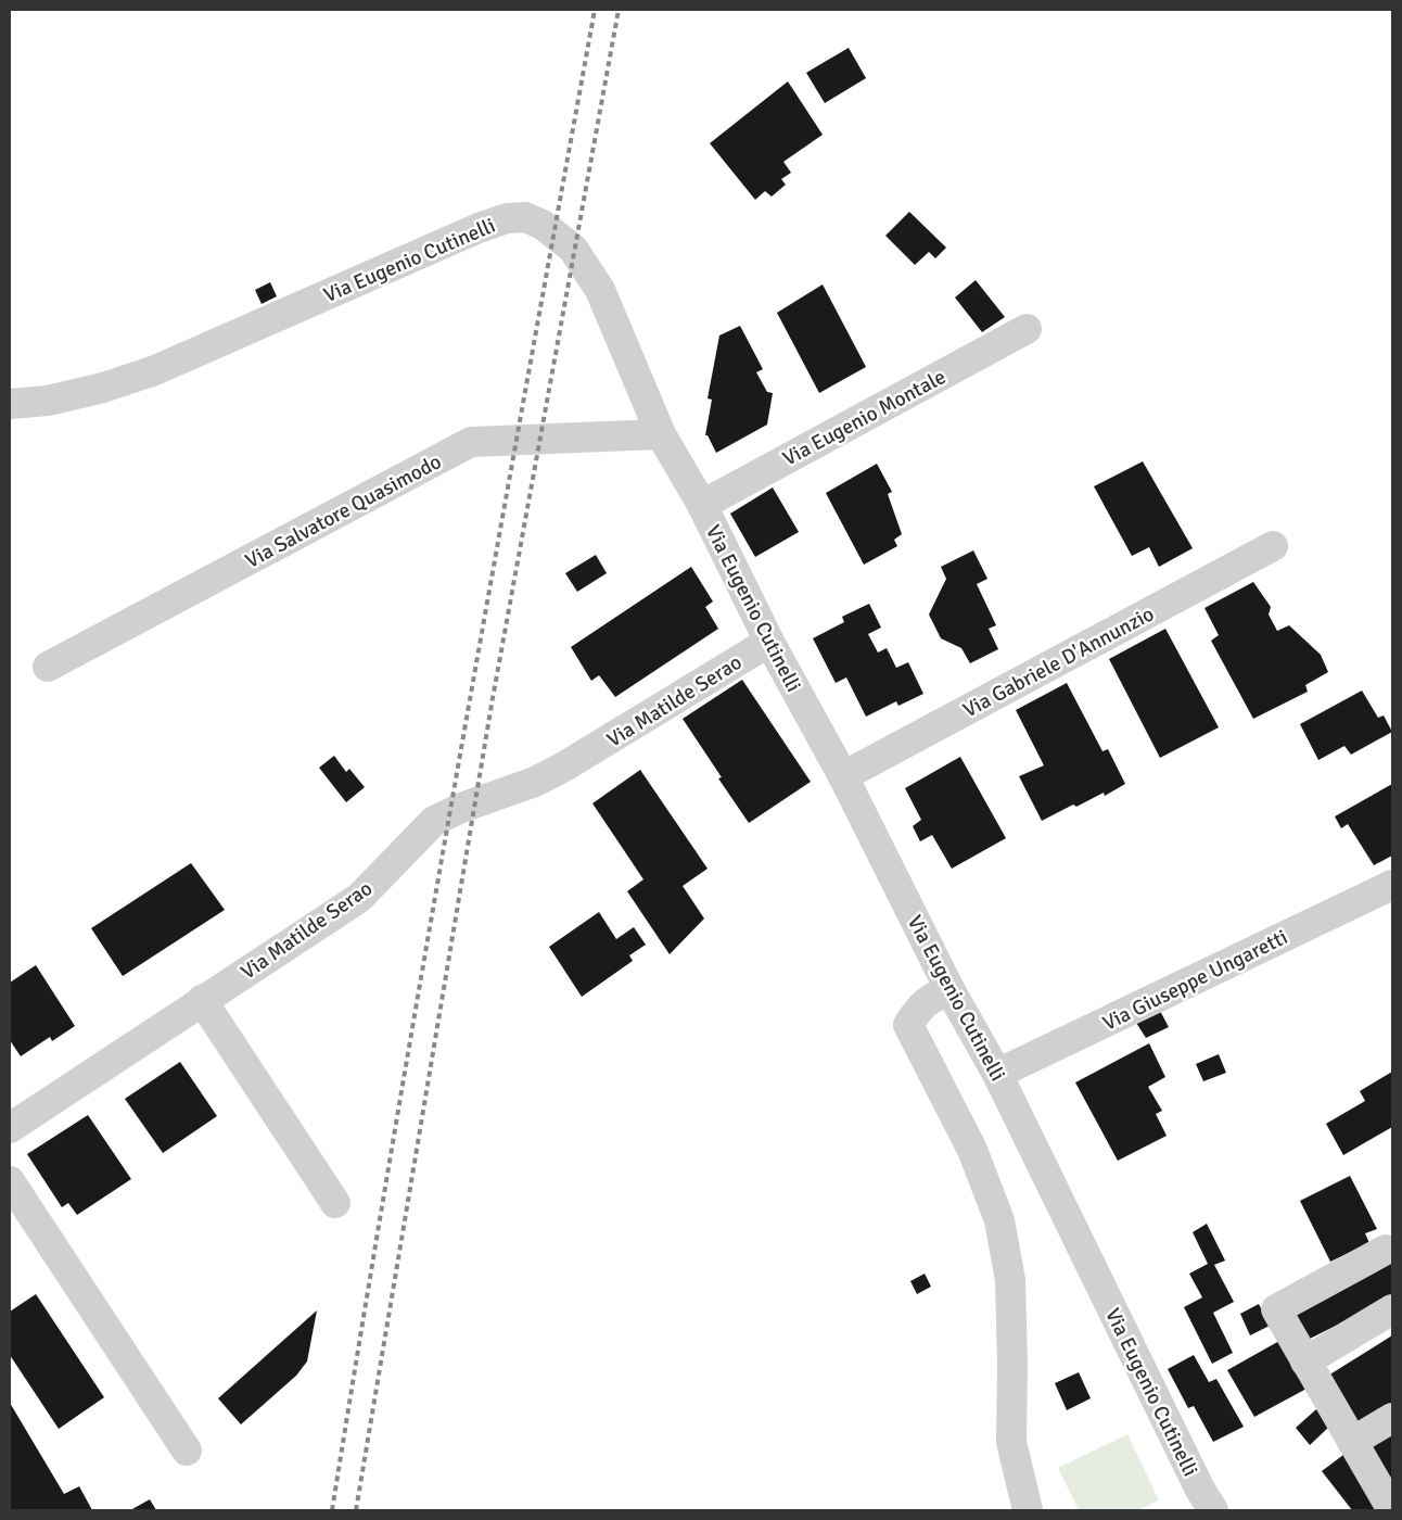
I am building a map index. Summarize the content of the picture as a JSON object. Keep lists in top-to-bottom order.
{
  "streets": {
    "street": [
      "Via Eugenio Cutinelli",
      "Via Eugenio Montale",
      "Via Salvatore Quasimodo",
      "Via Gabriele D'Annunzio",
      "Via Matilde Serao",
      "Via Giuseppe Ungaretti"
    ]
  },
  "crossings": [
    ["Via Eugenio Cutinelli", "Via Eugenio Montale"],
    ["Via Eugenio Cutinelli", "Via Salvatore Quasimodo"],
    ["Via Eugenio Cutinelli", "Via Gabriele D'Annunzio"],
    ["Via Eugenio Cutinelli", "Via Matilde Serao"],
    ["Via Eugenio Cutinelli", "Via Giuseppe Ungaretti"]
  ]
}
